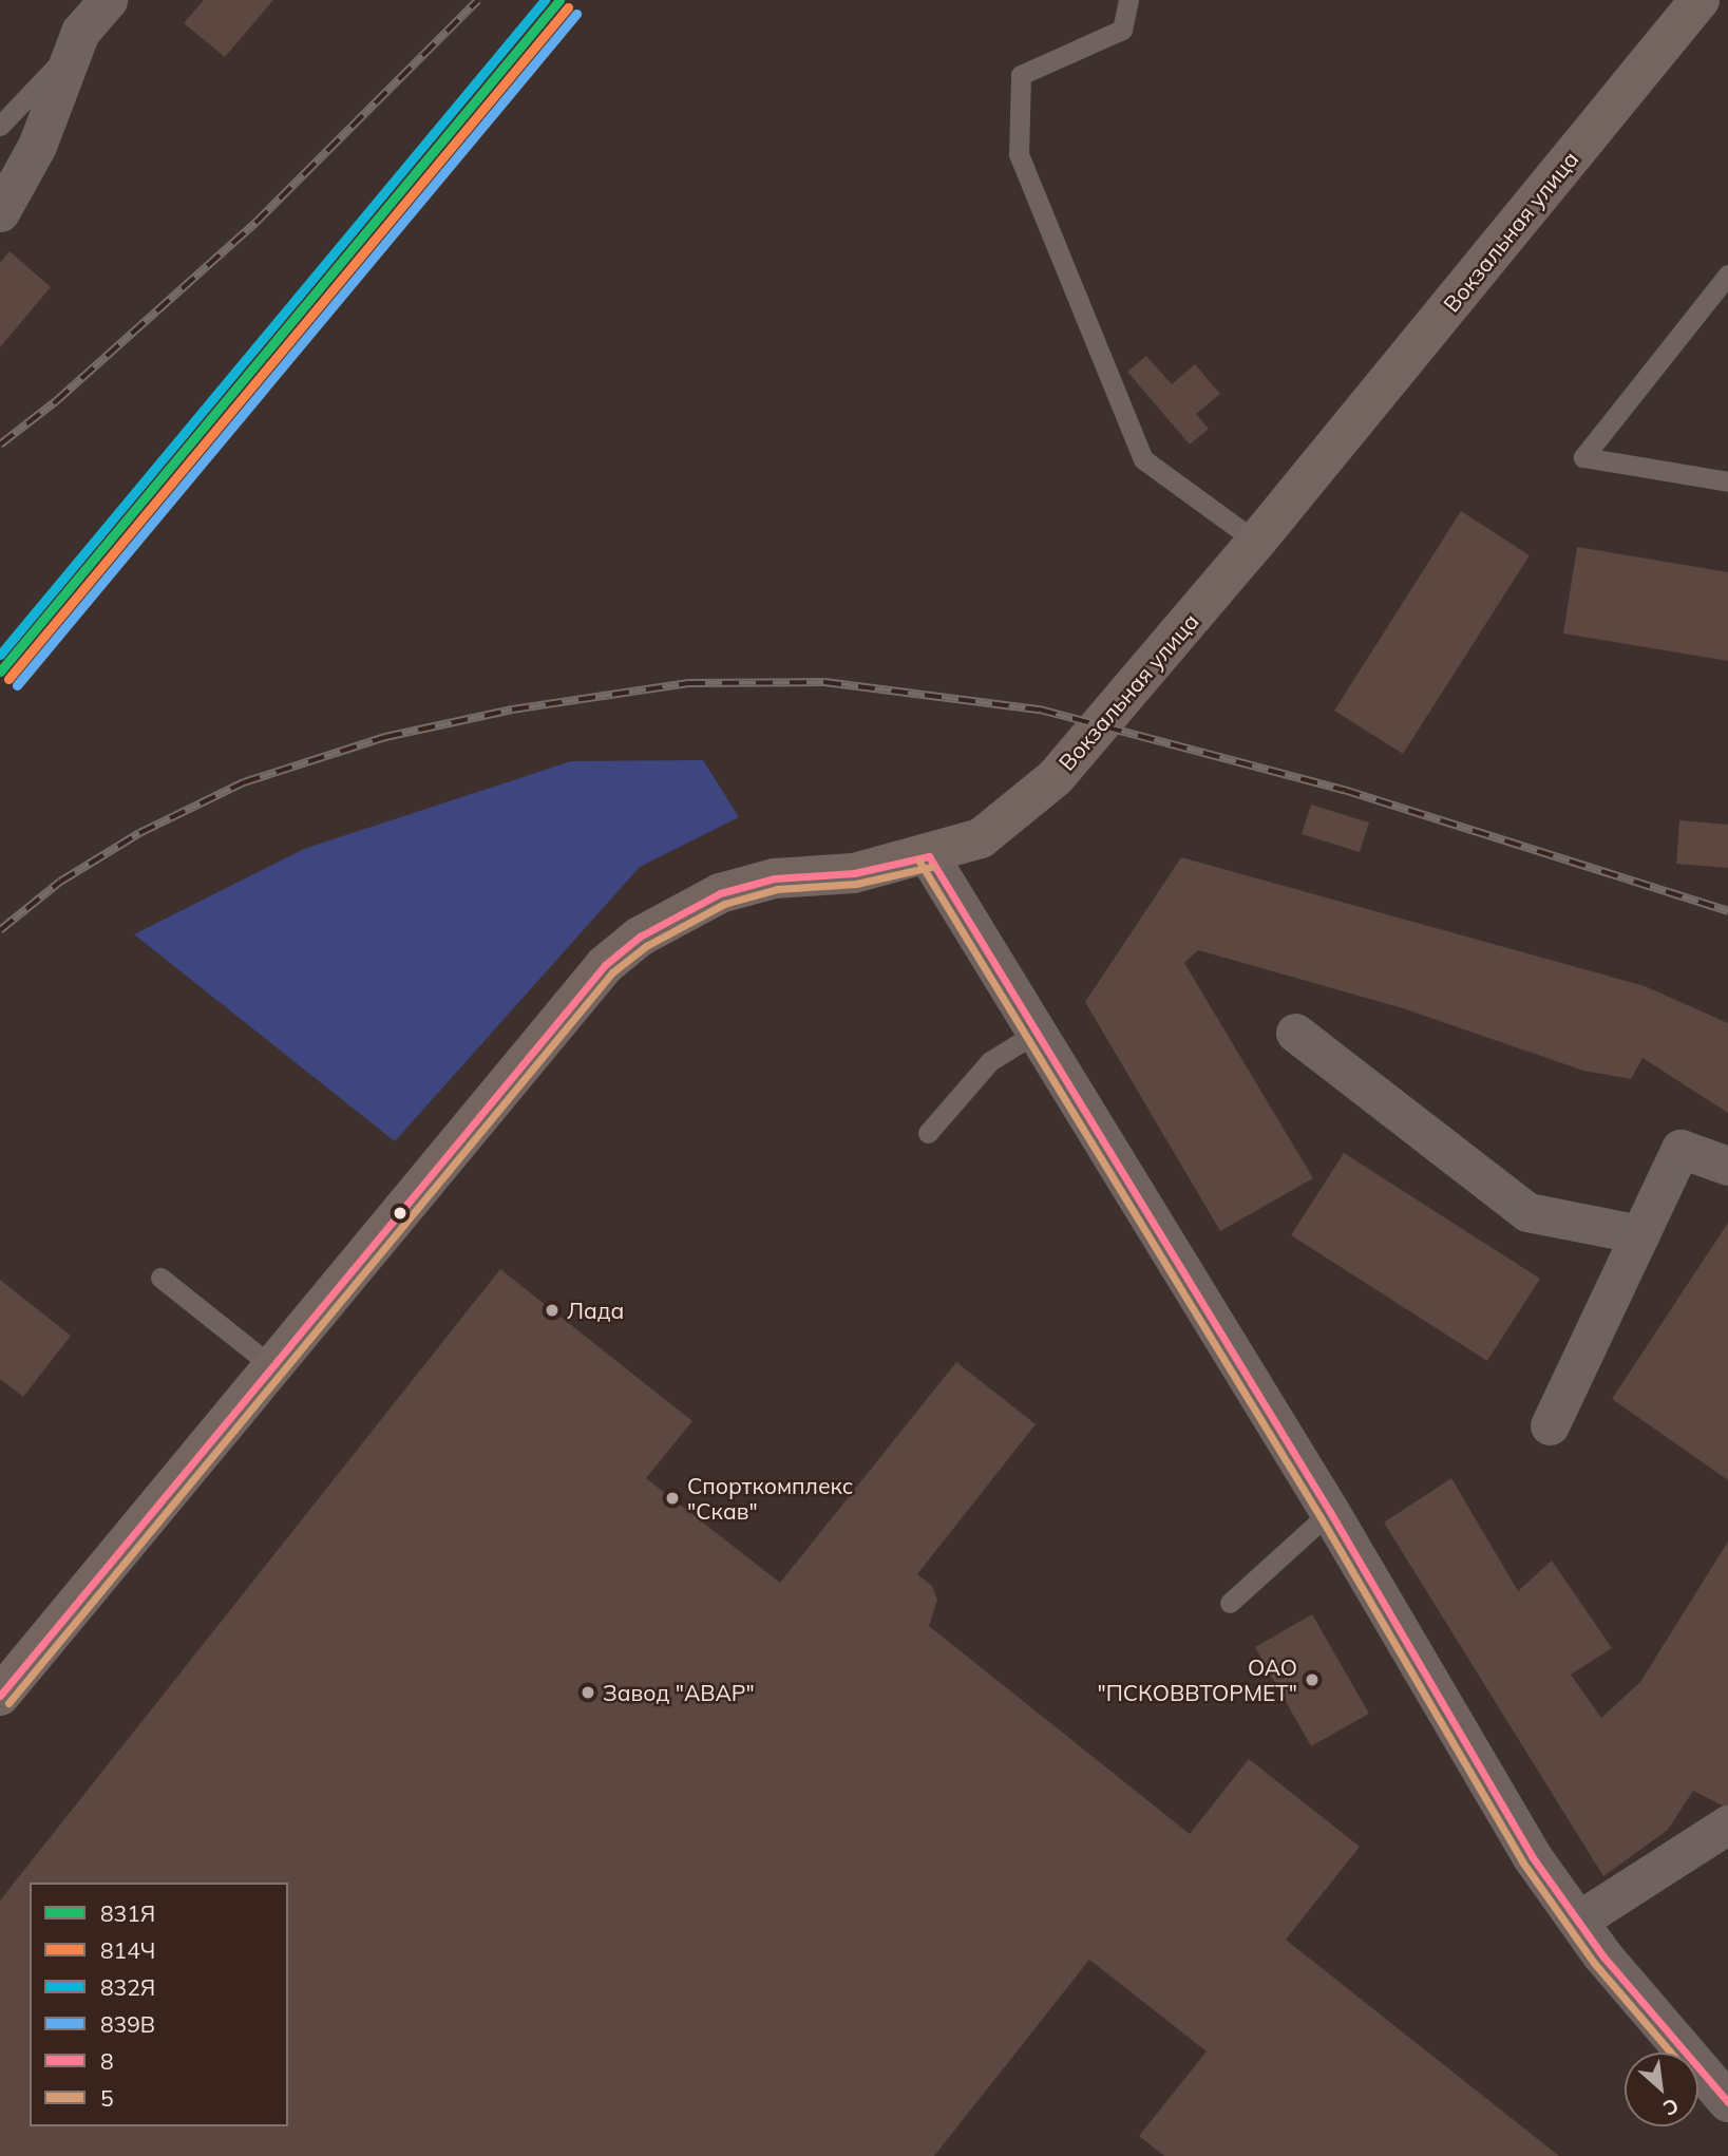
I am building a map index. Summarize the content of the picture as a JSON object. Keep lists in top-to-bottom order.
{
  "streets": {
    "main road": ["Вокзальная улица"]
  },
  "places": [
    "Лада",
    "Спорткомплекс \"Скав\"",
    "ОАО \"ПСКОВВТОРМЕТ\"",
    "Завод \"АВАР\""
  ],
  "lines": [
    "transit line 831Я",
    "transit line 832Я",
    "transit line 814Ч",
    "transit line 839В",
    "transit line 8",
    "transit line 5"
  ],
  "legend": [
    "831Я",
    "814Ч",
    "832Я",
    "839В",
    "8",
    "5"
  ],
  "north": "bottom right"
}
